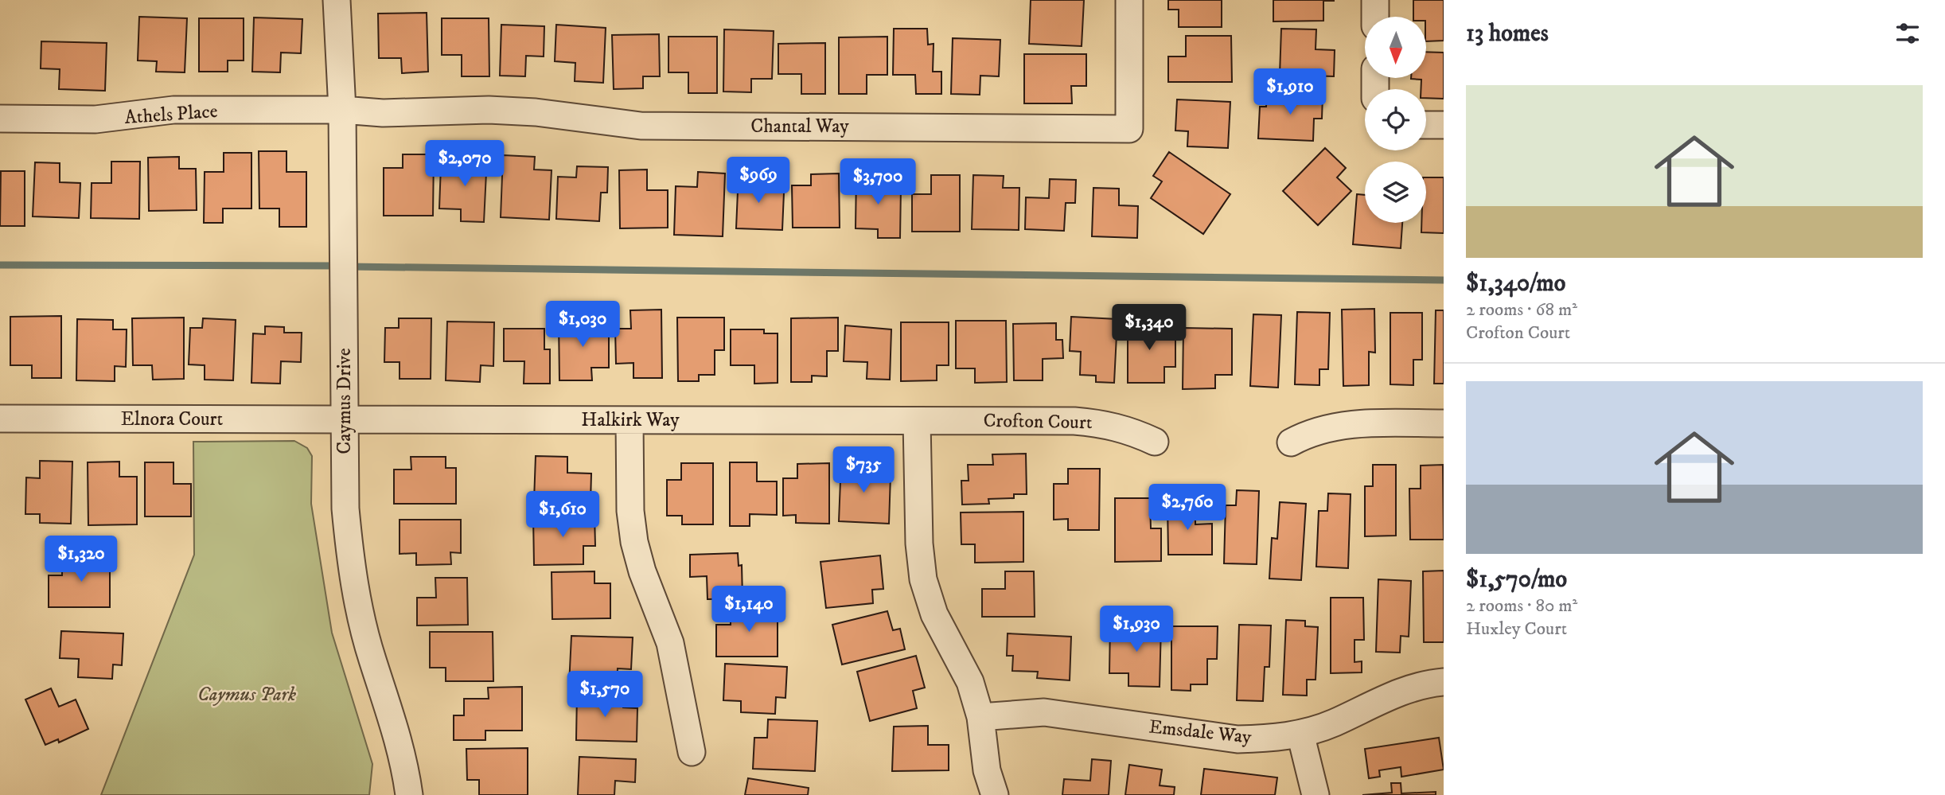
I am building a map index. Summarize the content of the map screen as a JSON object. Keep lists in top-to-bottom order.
{
  "streets": {
    "street": [
      "Athels Place",
      "Chantal Way",
      "Caymus Drive",
      "Elnora Court",
      "Halkirk Way",
      "Crofton Court",
      "Emsdale Way"
    ]
  },
  "crossings": [
    ["Athels Place", "Chantal Way"],
    ["Athels Place", "Caymus Drive"],
    ["Chantal Way", "Caymus Drive"],
    ["Caymus Drive", "Elnora Court"],
    ["Caymus Drive", "Halkirk Way"],
    ["Elnora Court", "Halkirk Way"],
    ["Halkirk Way", "Crofton Court"]
  ],
  "parks": ["Caymus Park"],
  "north": "bottom",
  "page": {
    "heading": "13 homes",
    "list": [
      {
        "name": "$1,340/mo",
        "note": "2 rooms · 68 m² · Crofton Court"
      },
      {
        "name": "$1,570/mo",
        "note": "2 rooms · 80 m² · Huxley Court"
      }
    ],
    "price": [
      "$1,910",
      "$2,070",
      "$969",
      "$3,700",
      "$1,030",
      "$1,340",
      "$735",
      "$2,760",
      "$1,610",
      "$1,320",
      "$1,140",
      "$1,930",
      "$1,570"
    ]
  }
}
